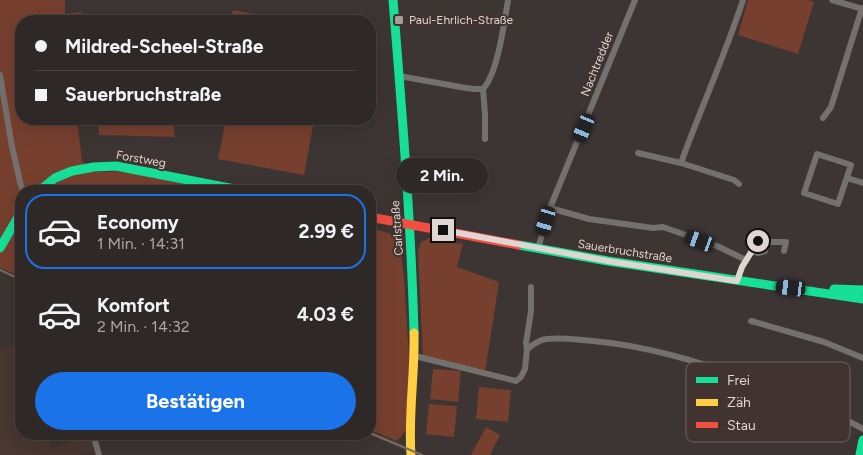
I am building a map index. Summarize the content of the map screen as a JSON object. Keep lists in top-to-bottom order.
{
  "streets": {
    "main road": ["Forstweg", "Carlstraße", "Sauerbruchstraße"],
    "street": ["Nachtredder"]
  },
  "crossings": [
    ["Nachtredder", "Sauerbruchstraße"],
    ["Carlstraße", "Sauerbruchstraße"]
  ],
  "places": {
    "transit": ["Paul-Ehrlich-Straße"]
  },
  "legend": ["Frei", "Zäh", "Stau"],
  "page": {
    "banner": ["Mildred-Scheel-Straße", "Sauerbruchstraße"],
    "bubble": "2 Min.",
    "list": [
      {
        "name": "Economy",
        "note": "1 Min. · 14:31",
        "value": "2.99 €"
      },
      {
        "name": "Komfort",
        "note": "2 Min. · 14:32",
        "value": "4.03 €"
      }
    ],
    "buttons": "Bestätigen"
  }
}
